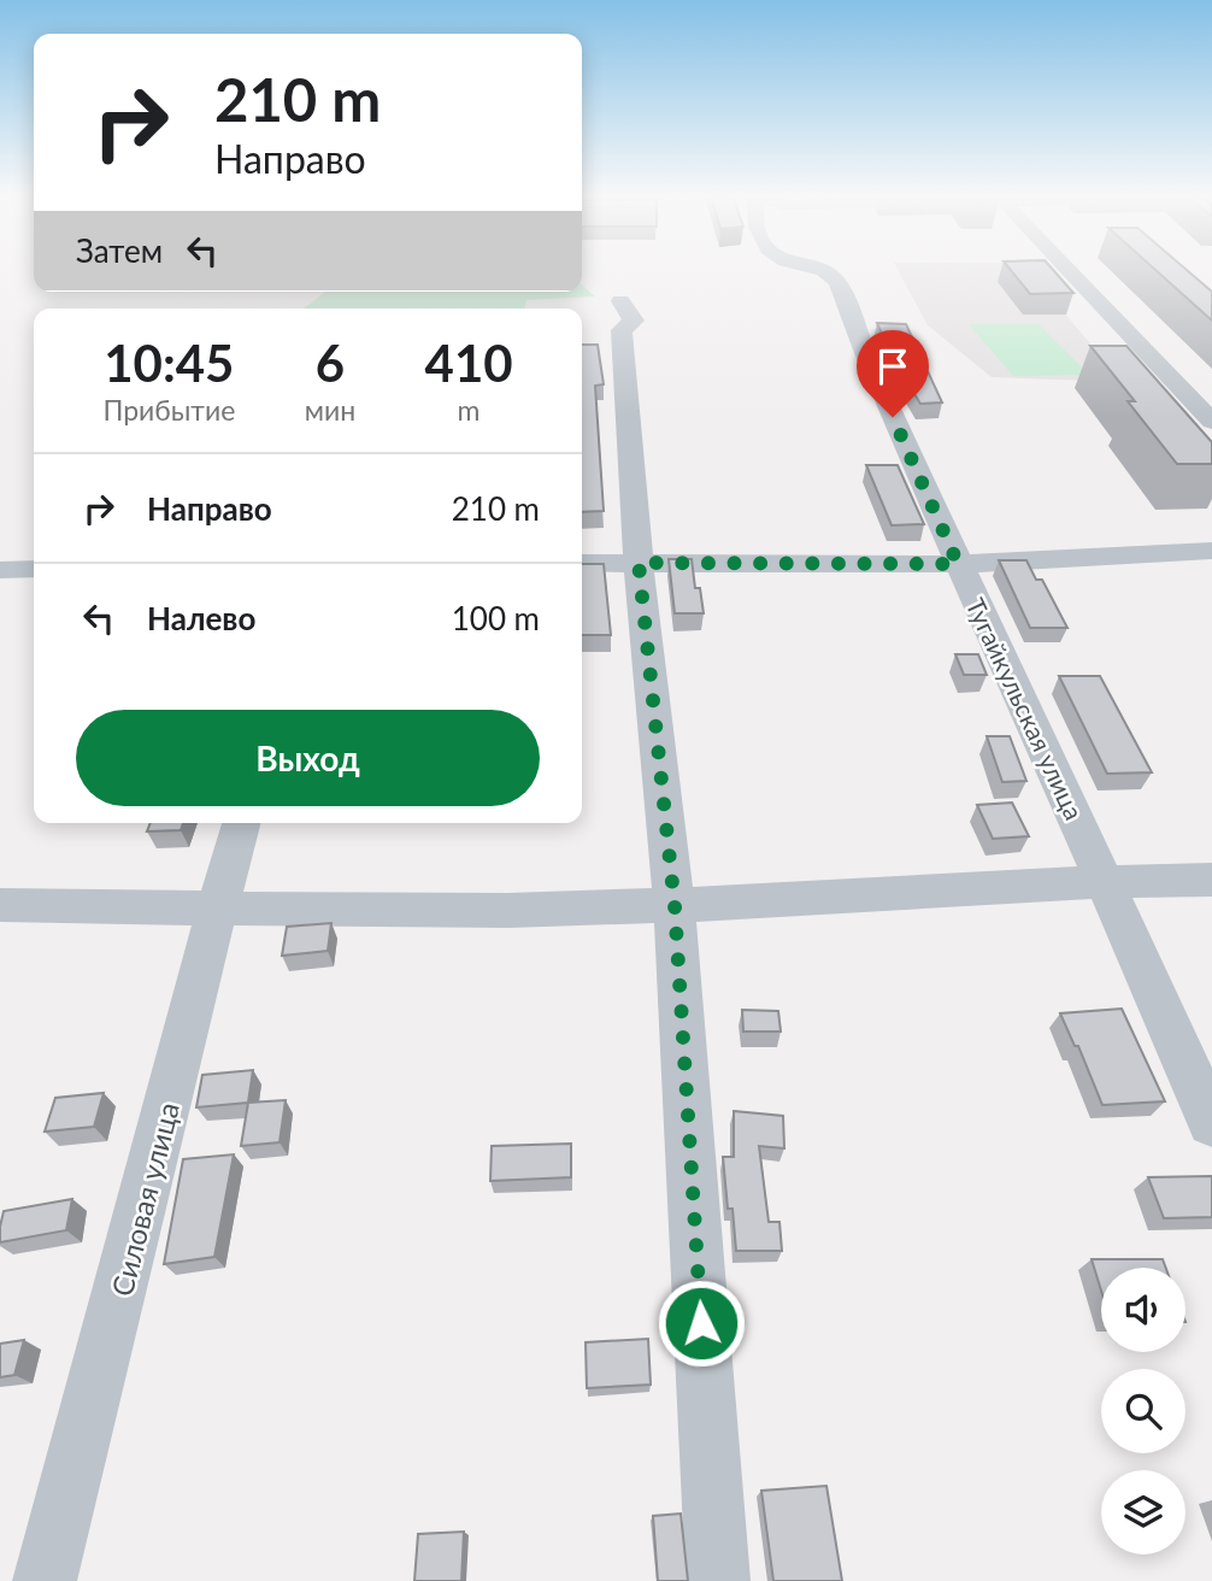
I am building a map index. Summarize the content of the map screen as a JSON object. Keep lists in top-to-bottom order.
{
  "streets": {
    "street": ["Тугайкульская улица", "Силовая улица"]
  },
  "page": {
    "turn": ["210 m", "Направо"],
    "then": "Затем",
    "eta": [
      "10:45",
      "Прибытие",
      "6",
      "мин",
      "410",
      "m"
    ],
    "list": [
      {
        "name": "Направо",
        "value": "210 m"
      },
      {
        "name": "Налево",
        "value": "100 m"
      }
    ],
    "buttons": "Выход"
  }
}
